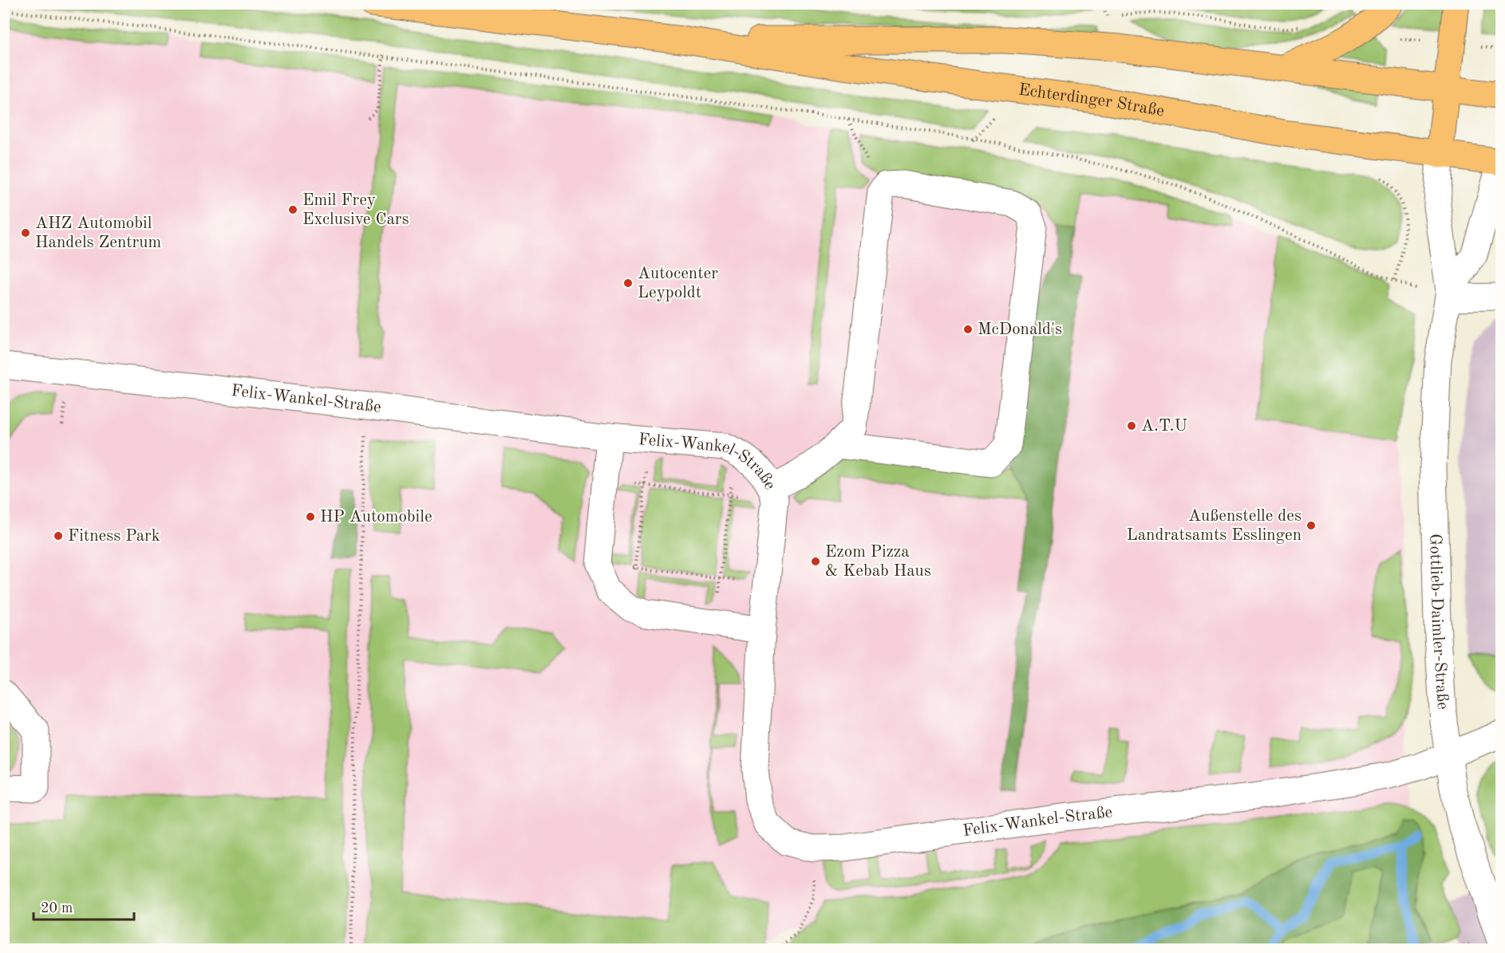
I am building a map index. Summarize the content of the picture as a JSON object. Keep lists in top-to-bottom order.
{
  "streets": {
    "main road": ["Echterdinger Straße"],
    "street": ["Felix-Wankel-Straße", "Gottlieb-Daimler-Straße"]
  },
  "crossings": [
    ["Echterdinger Straße", "Gottlieb-Daimler-Straße"],
    ["Felix-Wankel-Straße", "Gottlieb-Daimler-Straße"]
  ],
  "places": [
    "Emil Frey Exclusive Cars",
    "AHZ Automobil Handels Zentrum",
    "Autocenter Leypoldt",
    "McDonald's",
    "A.T.U",
    "HP Automobile",
    "Außenstelle des Landratsamts Esslingen",
    "Fitness Park",
    "Ezom Pizza & Kebab Haus"
  ],
  "scale_bar": "20 m"
}
